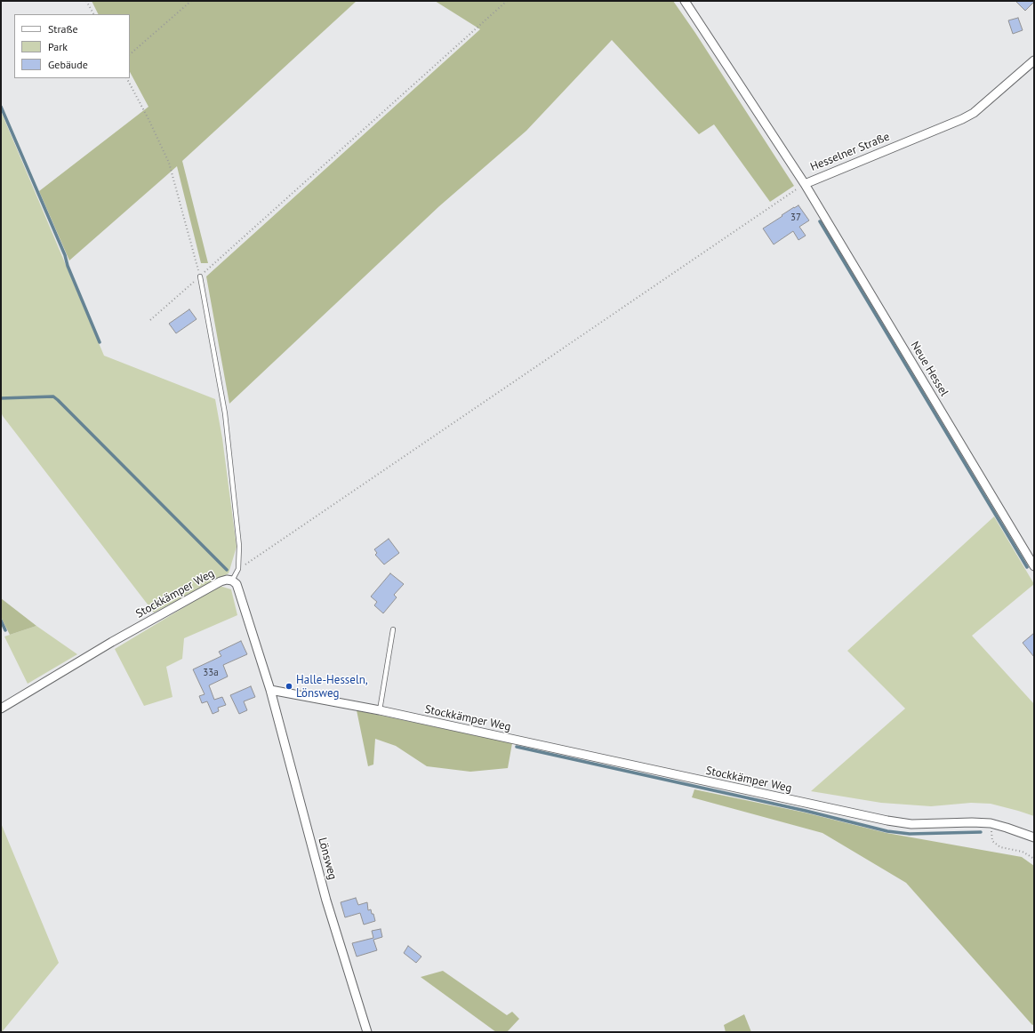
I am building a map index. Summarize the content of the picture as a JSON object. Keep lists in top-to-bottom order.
{
  "streets": {
    "street": [
      "Hesselner Straße",
      "Neue Hessel",
      "Stockkämper Weg",
      "Lönsweg"
    ]
  },
  "crossings": [
    ["Hesselner Straße", "Neue Hessel"],
    ["Stockkämper Weg", "Lönsweg"]
  ],
  "places": ["Halle-Hesseln, Lönsweg"],
  "house_numbers": ["37", "33a"],
  "legend": ["Straße", "Park", "Gebäude"]
}
